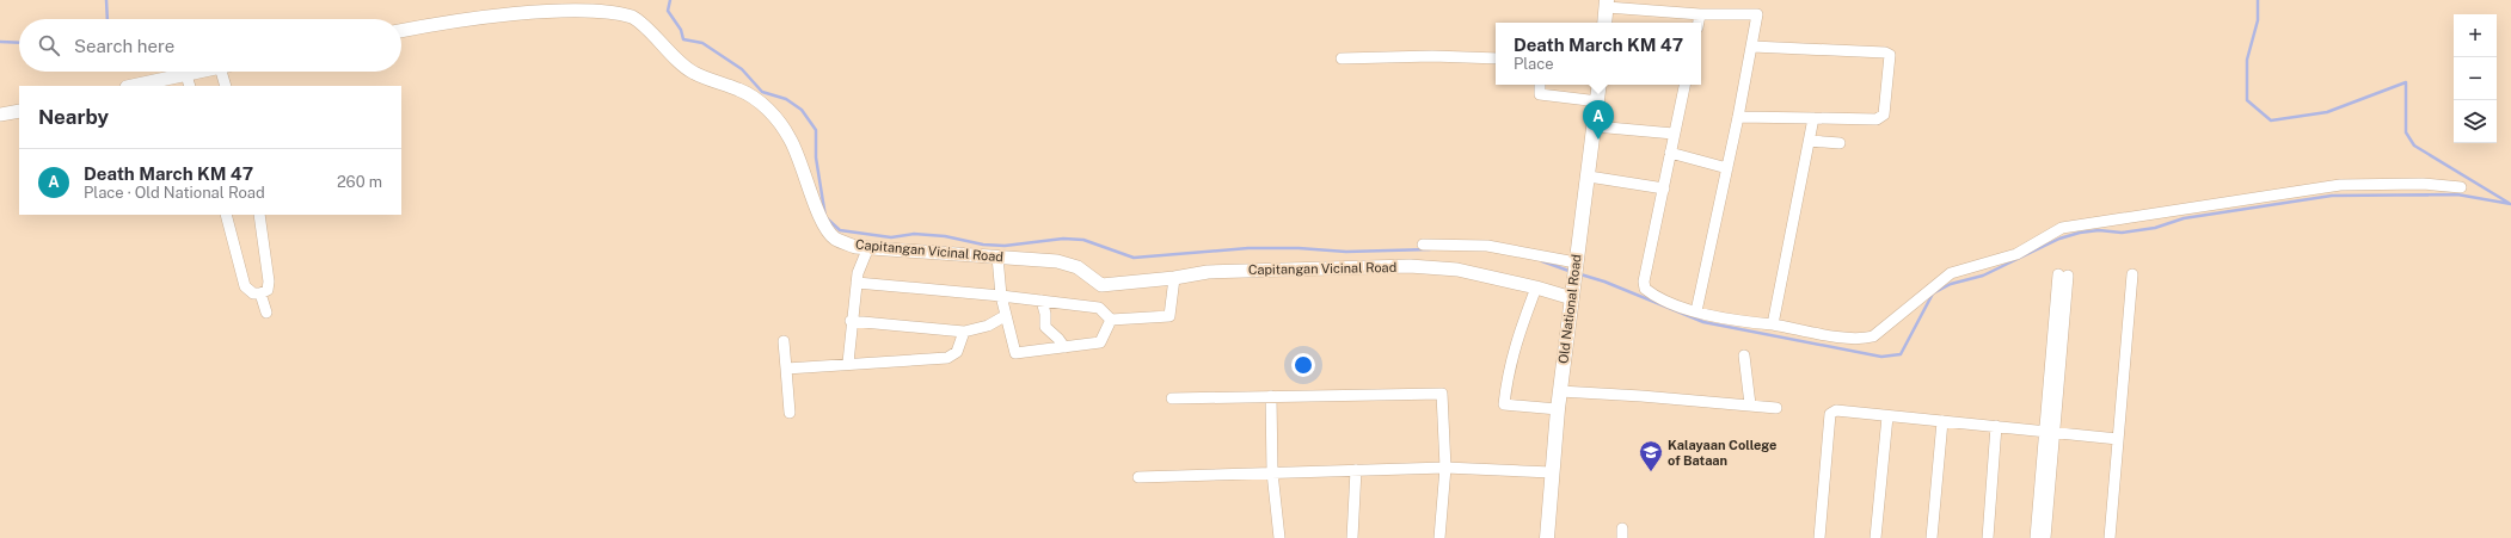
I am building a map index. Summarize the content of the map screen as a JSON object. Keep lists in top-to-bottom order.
{
  "streets": {
    "main road": ["Old National Road"],
    "street": ["Capitangan Vicinal Road"]
  },
  "crossings": [
    ["Capitangan Vicinal Road", "Old National Road"]
  ],
  "places": {
    "school or university": ["Kalayaan College of Bataan"]
  },
  "page": {
    "map_buttons": ["+", "−"],
    "search": "Search here",
    "popup": ["Death March KM 47", "Place"],
    "heading": "Nearby",
    "pins": "A",
    "list": [
      {
        "mark": "A",
        "name": "Death March KM 47",
        "note": "Place · Old National Road",
        "value": "260 m"
      }
    ]
  }
}
